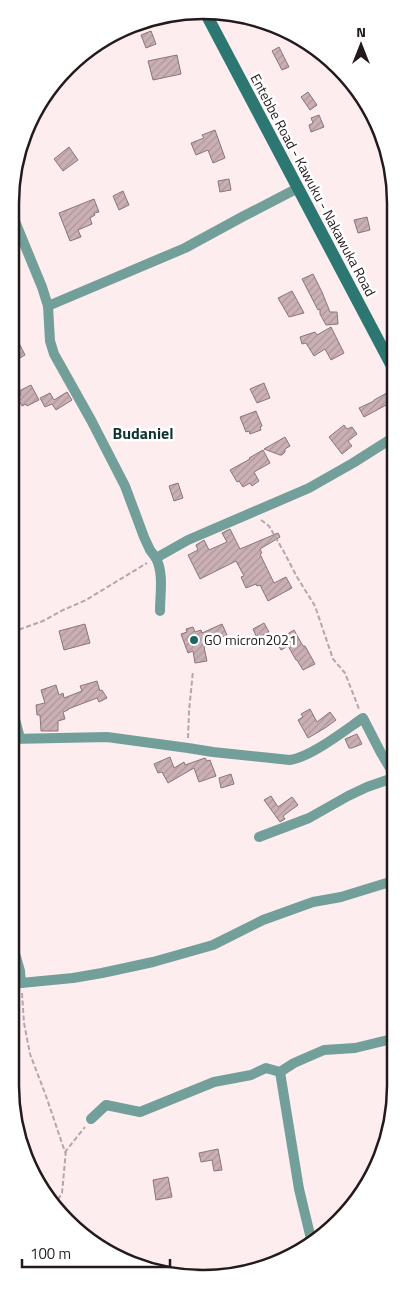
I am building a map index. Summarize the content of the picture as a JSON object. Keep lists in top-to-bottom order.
{
  "streets": {
    "main road": ["Entebbe Road - Kawuku - Nakawuka Road"]
  },
  "districts": ["Budaniel"],
  "places": ["GO micron2021"],
  "scale_bar": "100 m",
  "north": "top"
}
